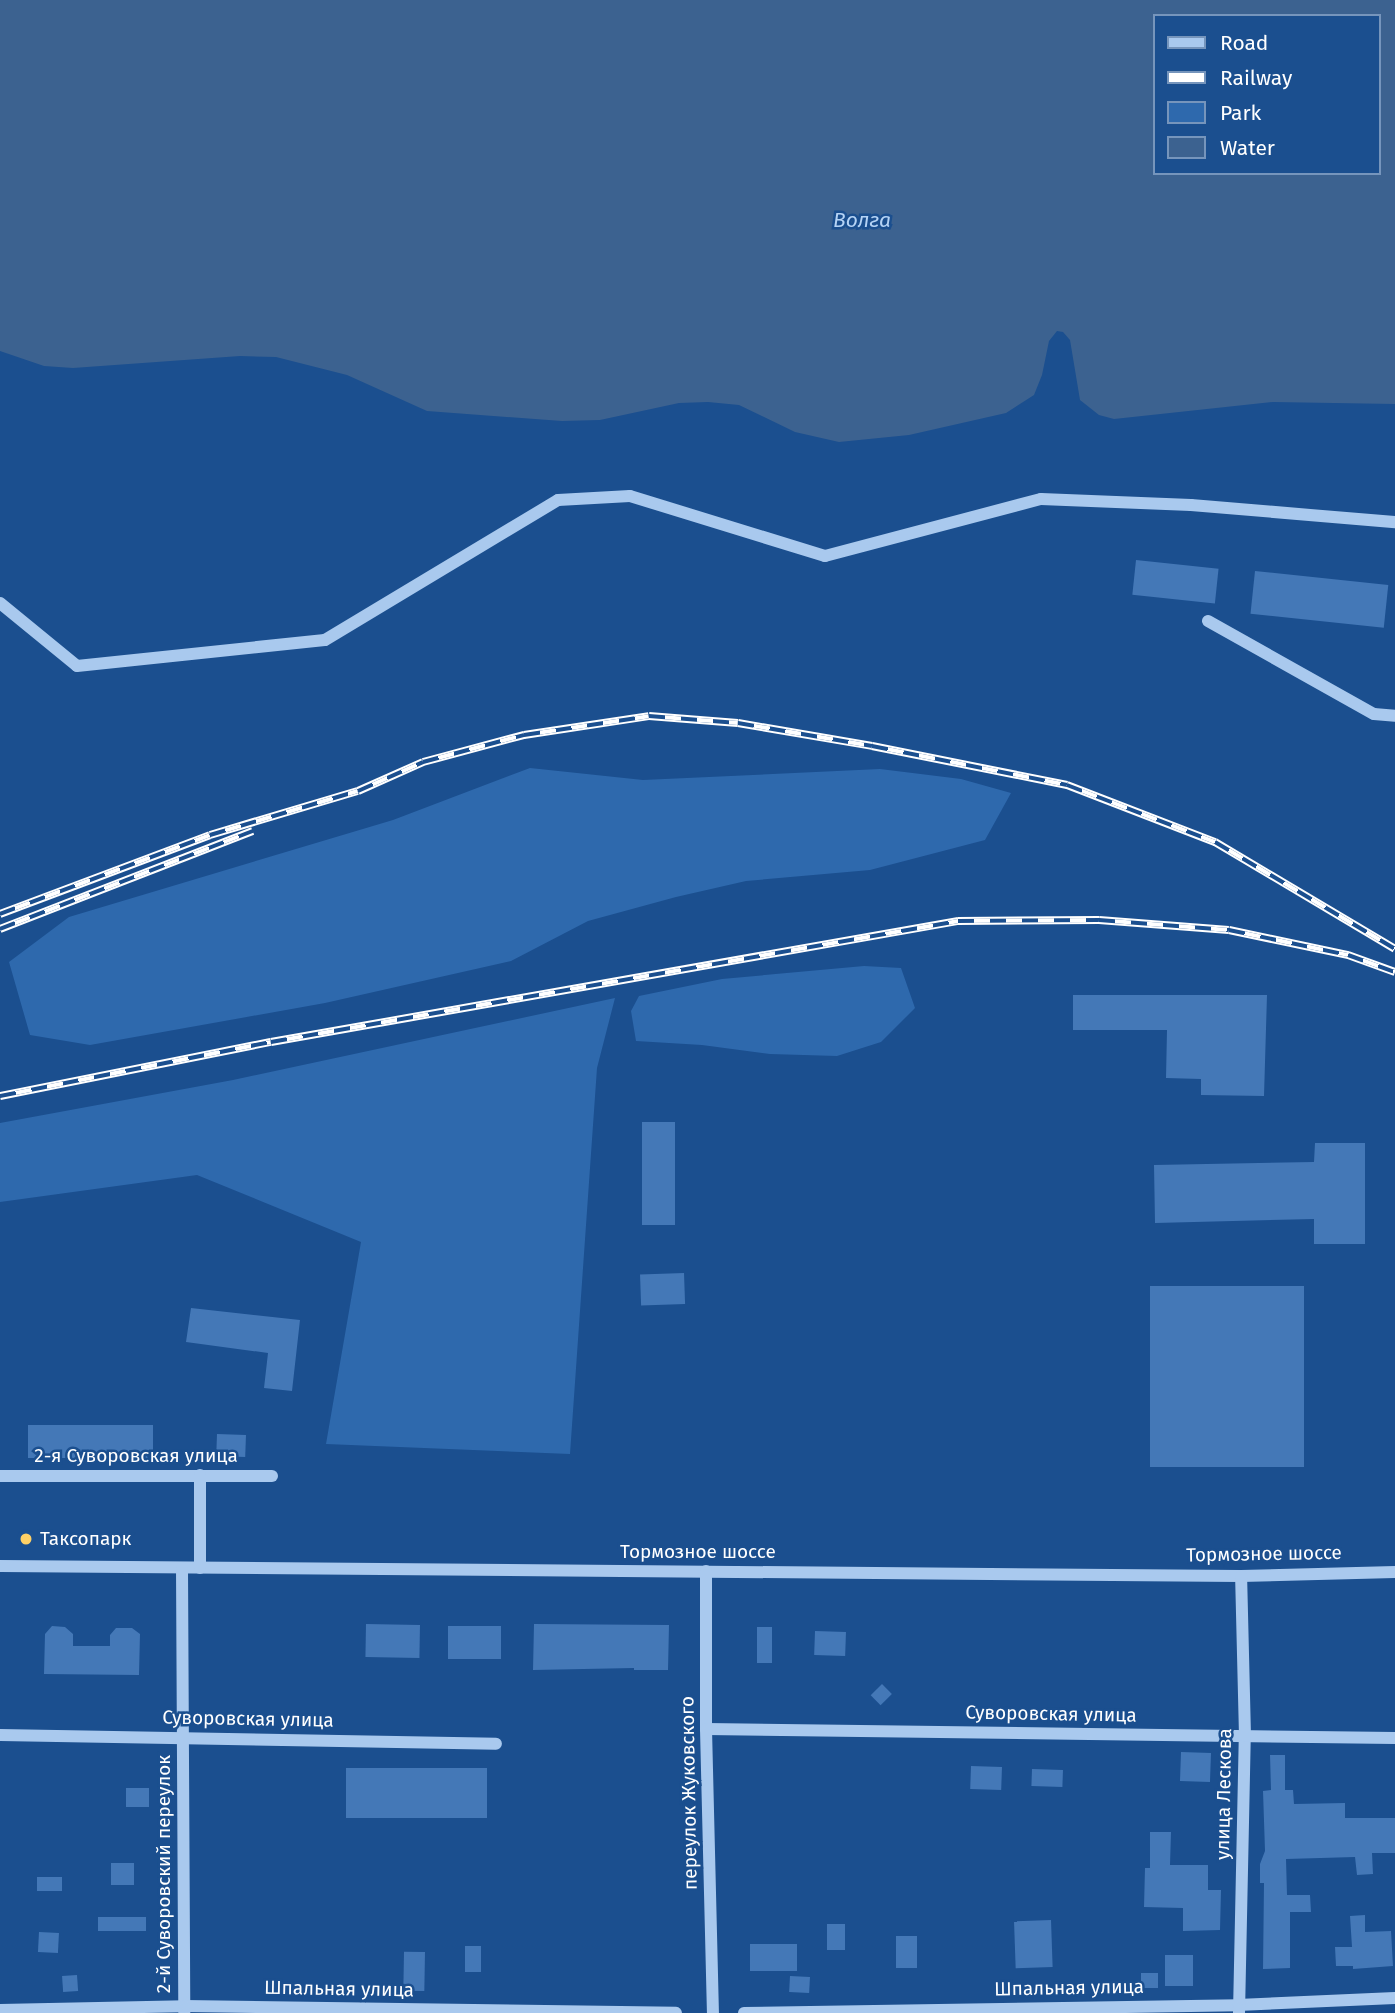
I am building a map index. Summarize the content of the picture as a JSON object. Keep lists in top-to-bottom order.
{
  "streets": {
    "street": [
      "2-я Суворовская улица",
      "Тормозное шоссе",
      "Суворовская улица",
      "переулок Жуковского",
      "улица Лескова",
      "2-й Суворовский переулок",
      "Шпальная улица"
    ]
  },
  "crossings": [
    ["Тормозное шоссе", "переулок Жуковского"],
    ["Тормозное шоссе", "улица Лескова"],
    ["Тормозное шоссе", "2-й Суворовский переулок"],
    ["Суворовская улица", "переулок Жуковского"],
    ["Суворовская улица", "улица Лескова"],
    ["Суворовская улица", "2-й Суворовский переулок"],
    ["улица Лескова", "Шпальная улица"],
    ["2-й Суворовский переулок", "Шпальная улица"]
  ],
  "water": ["Волга"],
  "places": ["Таксопарк"],
  "legend": [
    "Road",
    "Railway",
    "Park",
    "Water"
  ]
}
